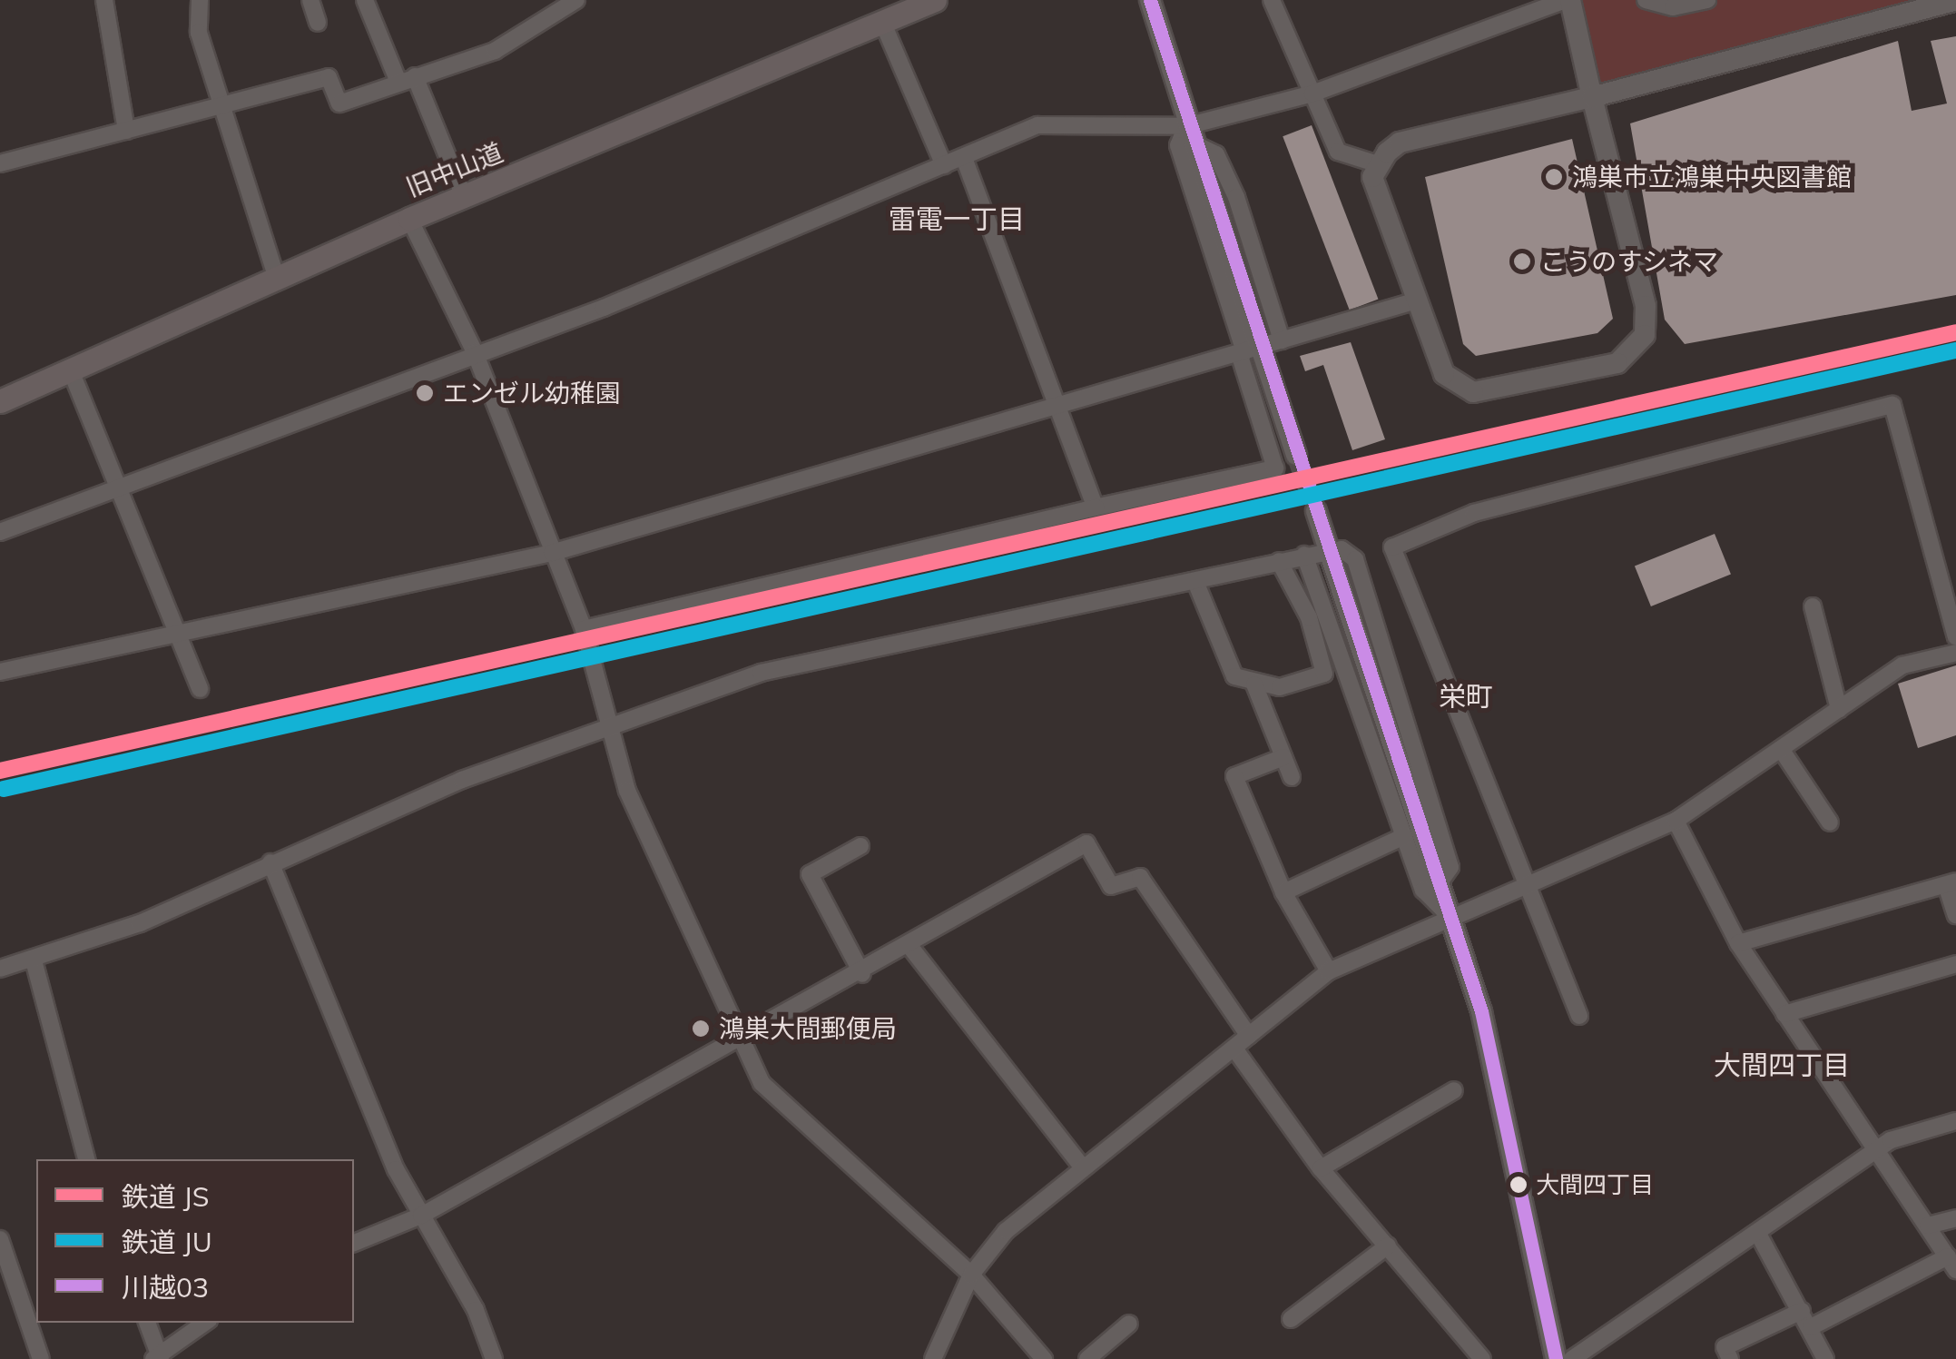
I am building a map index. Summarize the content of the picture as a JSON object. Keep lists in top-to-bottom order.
{
  "streets": {
    "main road": ["旧中山道"]
  },
  "districts": ["雷電一丁目", "栄町", "大間四丁目"],
  "places": [
    "鴻巣市立鴻巣中央図書館",
    "こうのすシネマ",
    "エンゼル幼稚園",
    "鴻巣大間郵便局",
    "大間四丁目"
  ],
  "lines": ["transit line 川越03", "rail line JS", "rail line JU"],
  "legend": ["鉄道 JS", "鉄道 JU", "川越03"]
}
